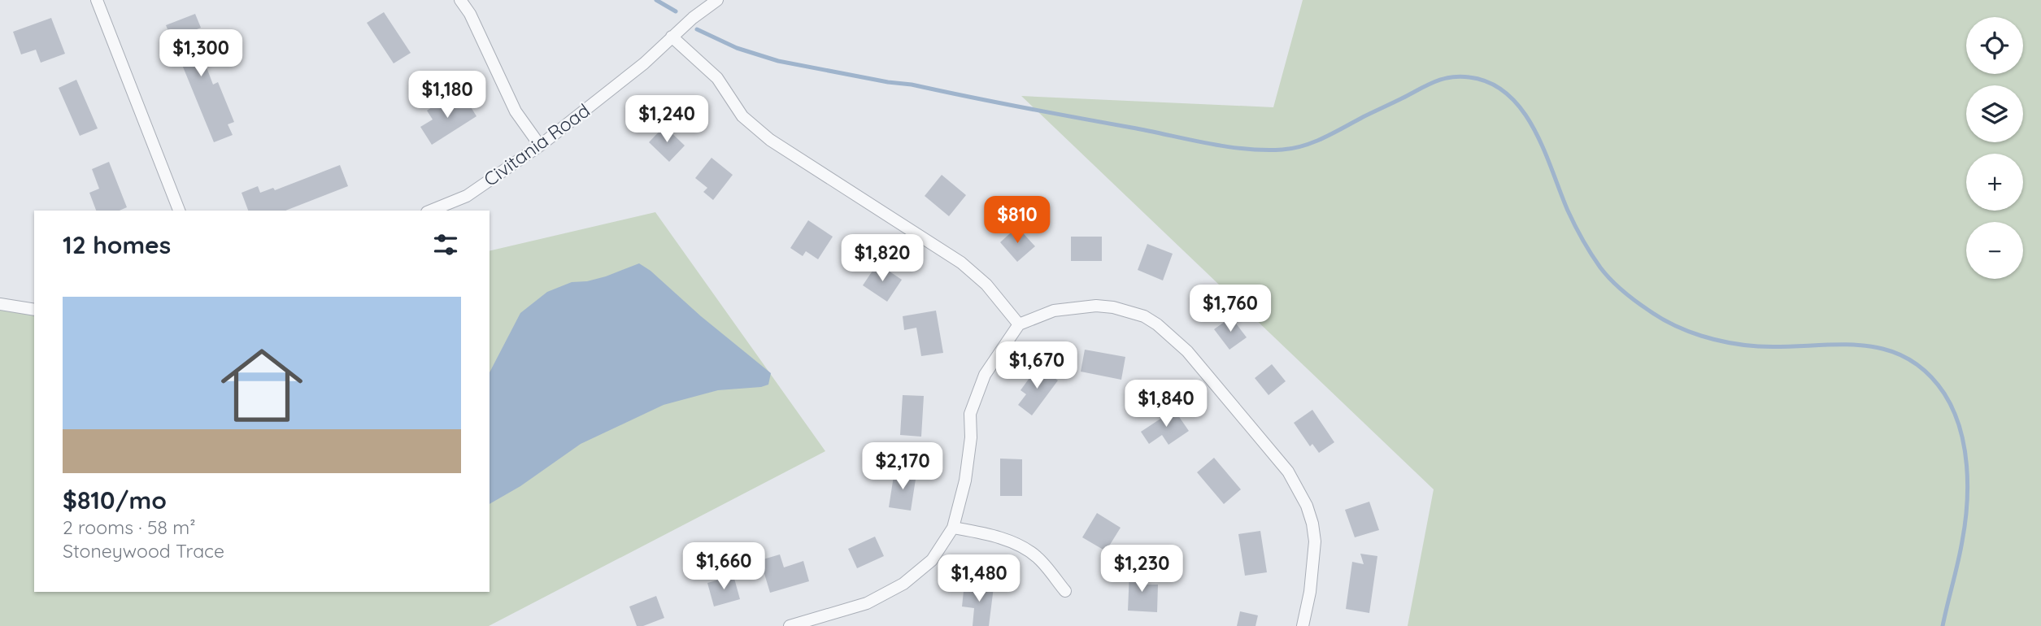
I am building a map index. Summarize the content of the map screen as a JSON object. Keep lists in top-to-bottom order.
{
  "streets": {
    "street": ["Civitania Road"]
  },
  "page": {
    "map_buttons": ["+", "−"],
    "price": [
      "$1,300",
      "$1,180",
      "$1,240",
      "$810",
      "$1,820",
      "$1,760",
      "$1,670",
      "$1,840",
      "$2,170",
      "$1,660",
      "$1,230",
      "$1,480"
    ],
    "heading": "12 homes",
    "list": [
      {
        "name": "$810/mo",
        "note": "2 rooms · 58 m² · Stoneywood Trace"
      }
    ]
  }
}
